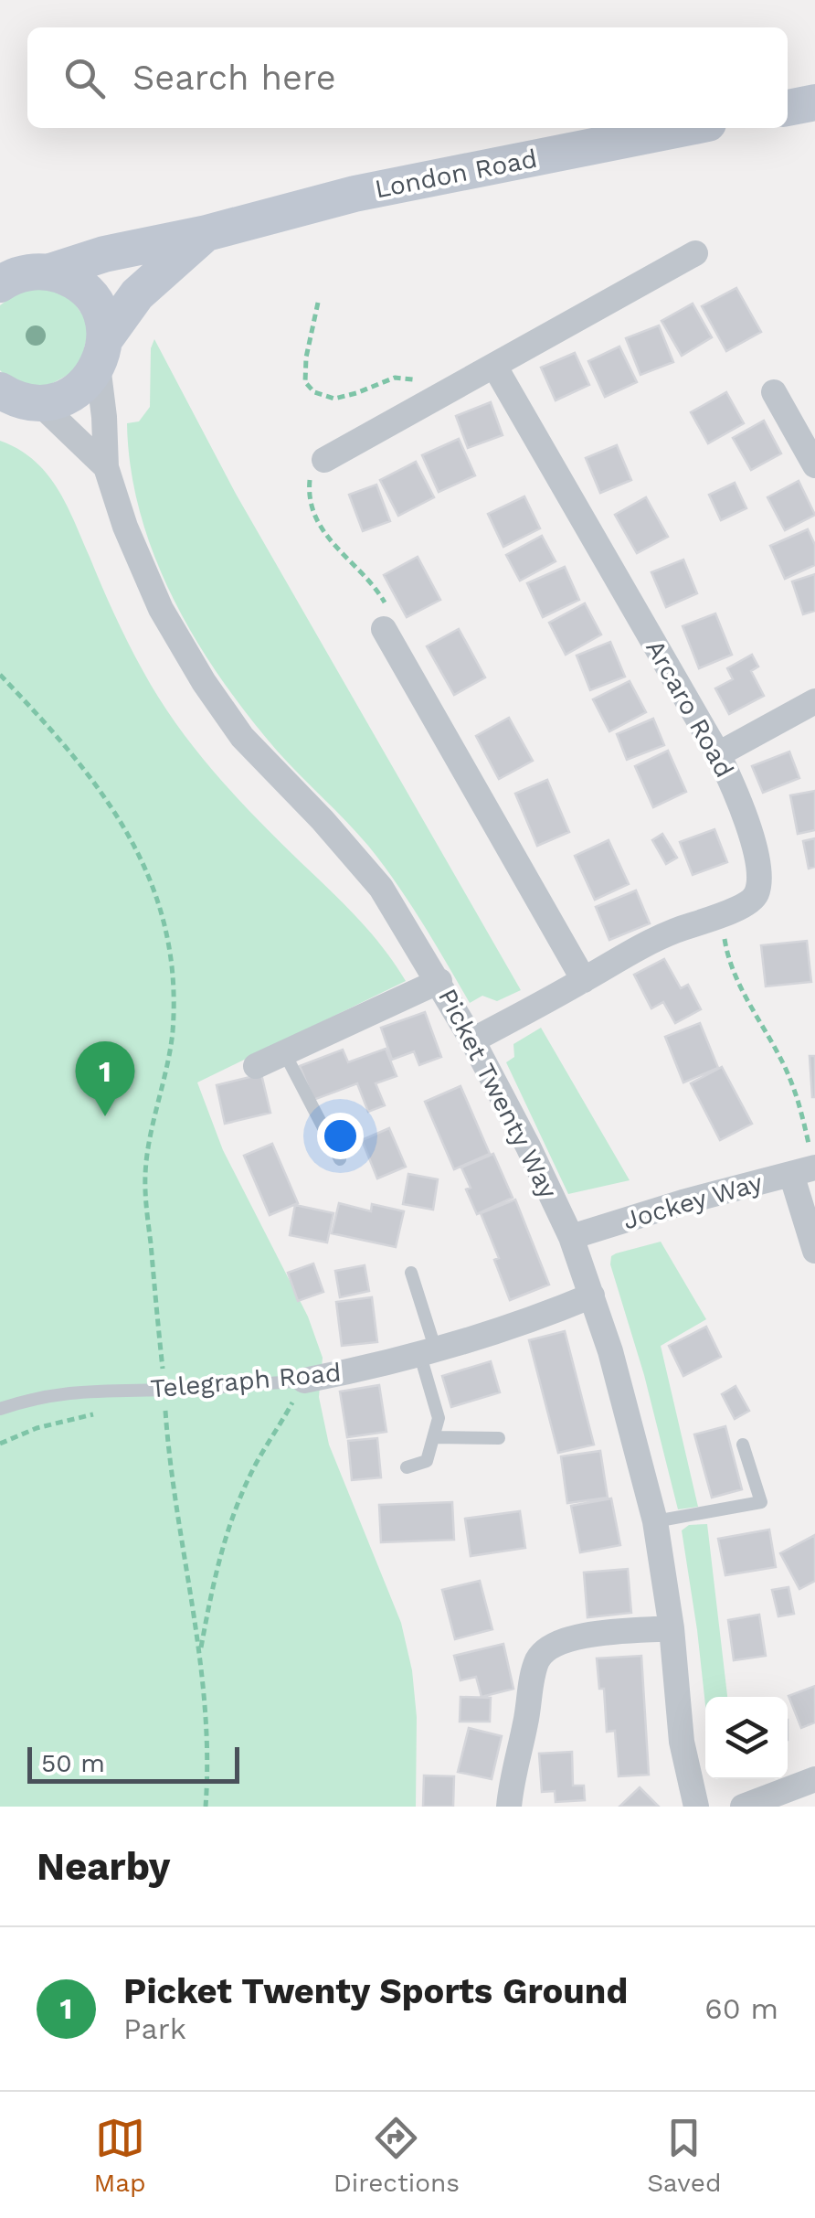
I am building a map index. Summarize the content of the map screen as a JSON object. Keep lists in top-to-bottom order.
{
  "streets": {
    "main road": ["London Road"],
    "street": [
      "Arcaro Road",
      "Picket Twenty Way",
      "Jockey Way",
      "Telegraph Road"
    ]
  },
  "crossings": [
    ["Arcaro Road", "Picket Twenty Way"],
    ["Picket Twenty Way", "Jockey Way"],
    ["Picket Twenty Way", "Telegraph Road"]
  ],
  "scale_bar": "50 m",
  "page": {
    "search": "Search here",
    "pins": "1",
    "scale": "50 m",
    "heading": "Nearby",
    "list": [
      {
        "mark": "1",
        "name": "Picket Twenty Sports Ground",
        "note": "Park",
        "value": "60 m"
      }
    ],
    "nav": ["Map", "Directions", "Saved"]
  }
}
